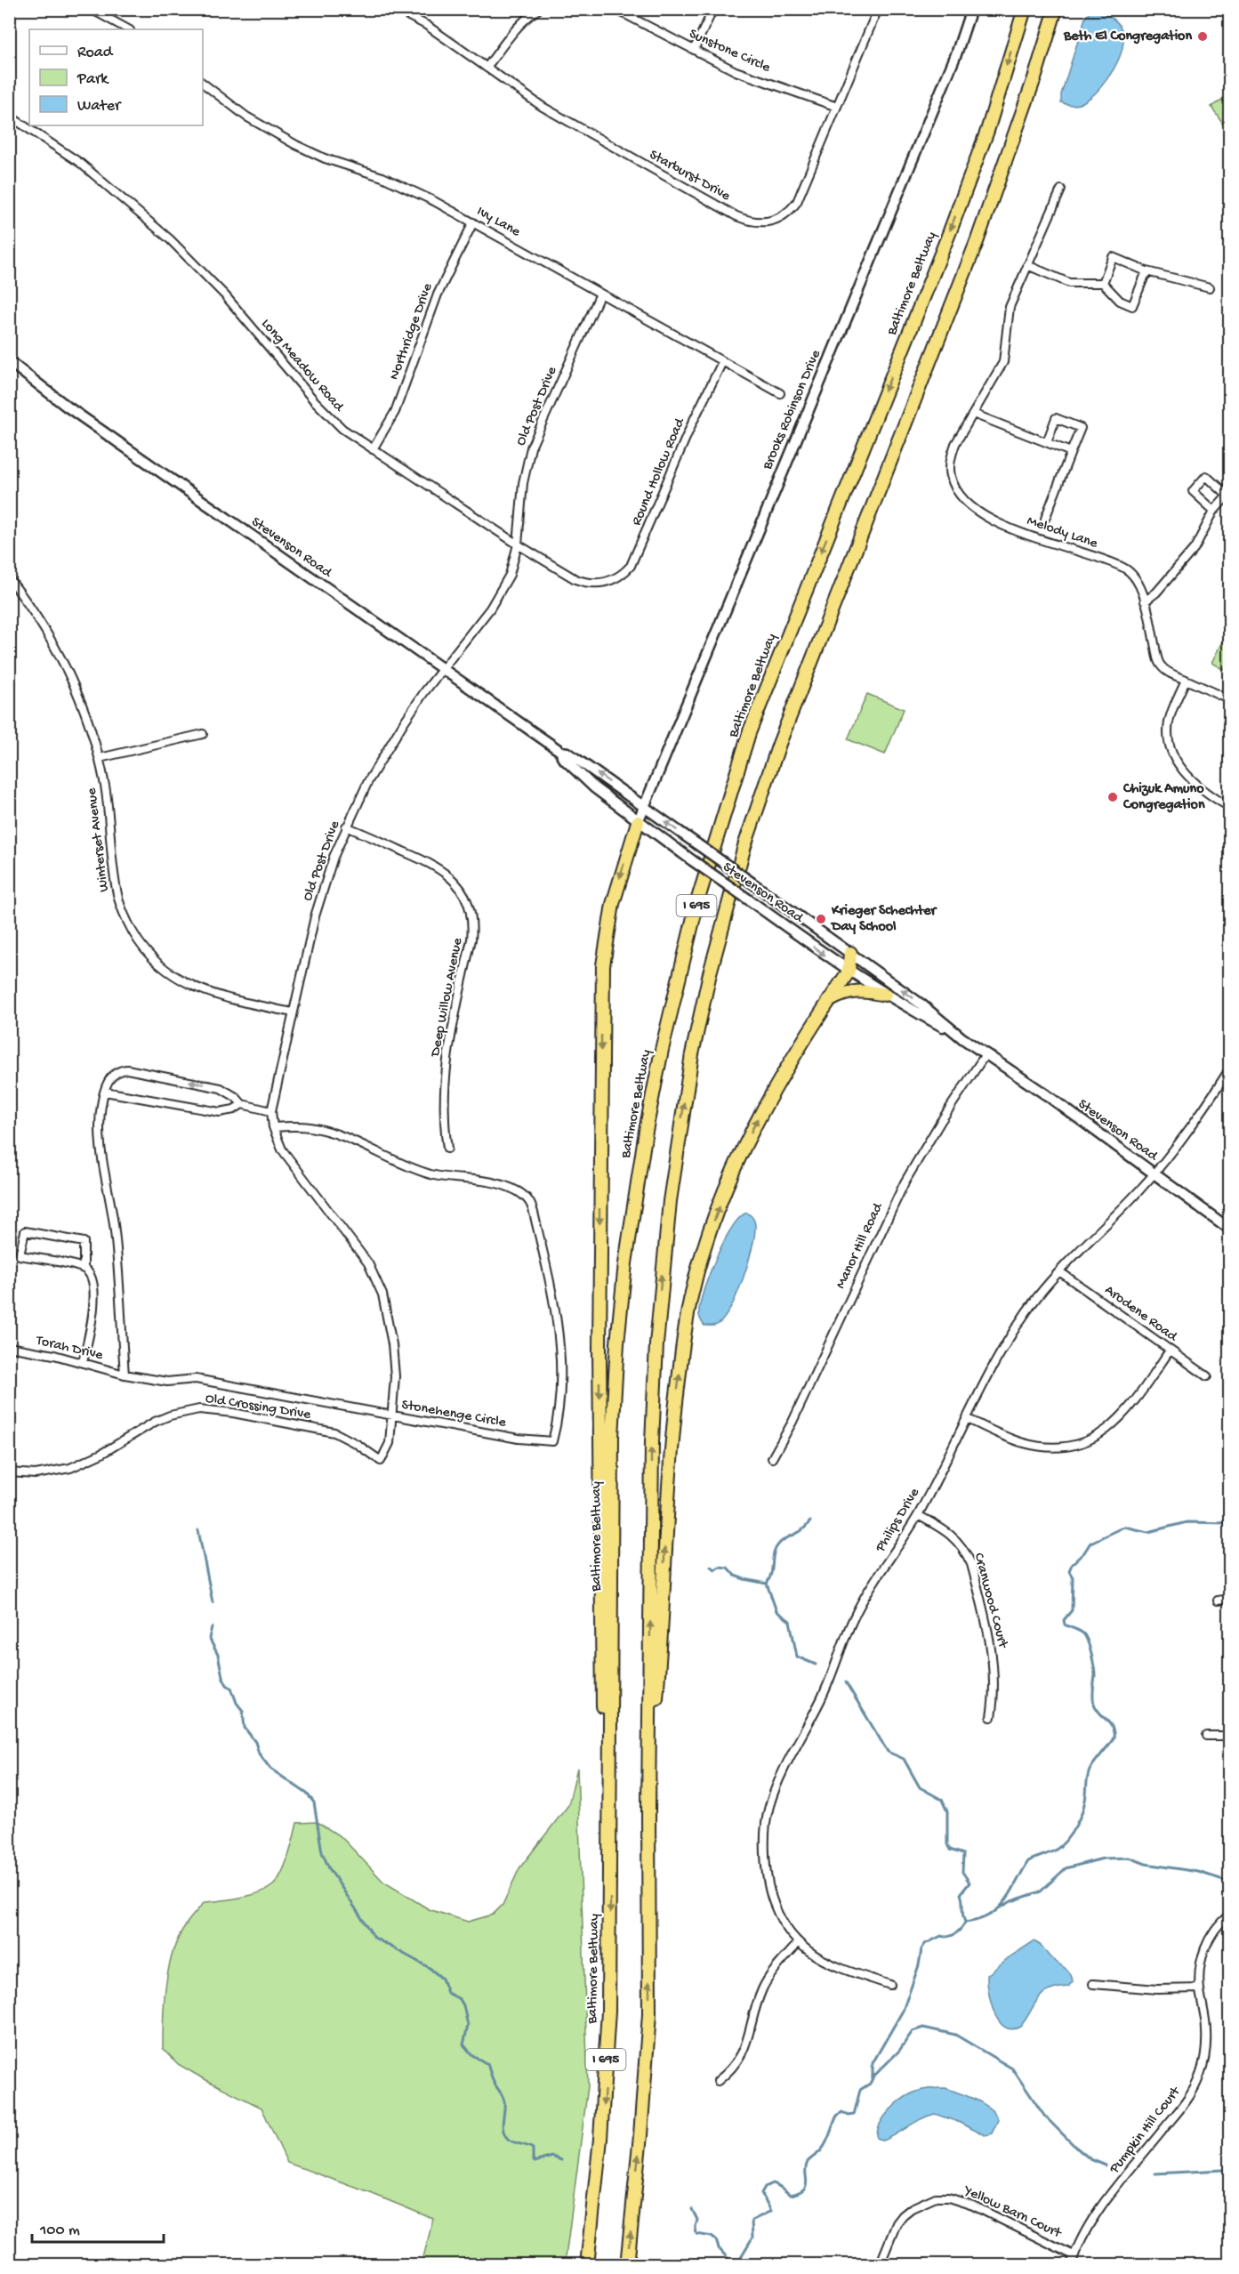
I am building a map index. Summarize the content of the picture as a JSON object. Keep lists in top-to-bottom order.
{
  "streets": {
    "highway": ["Baltimore Beltway", "I 695"],
    "main road": ["Brooks Robinson Drive", "Stevenson Road"],
    "street": [
      "Sunstone Circle",
      "Starburst Drive",
      "Ivy Lane",
      "Northridge Drive",
      "Long Meadow Road",
      "Old Post Drive",
      "Round Hollow Road",
      "Melody Lane",
      "Winterset Avenue",
      "Deep Willow Avenue",
      "Manor Hill Road",
      "Arodene Road",
      "Torah Drive",
      "Old Crossing Drive",
      "Stonehenge Circle",
      "Philips Drive",
      "Cranwood Court",
      "Pumpkin Hill Court",
      "Yellow Barn Court"
    ]
  },
  "crossings": [
    ["Sunstone Circle", "Starburst Drive"],
    ["Ivy Lane", "Northridge Drive"],
    ["Ivy Lane", "Old Post Drive"],
    ["Ivy Lane", "Round Hollow Road"],
    ["Northridge Drive", "Long Meadow Road"],
    ["Long Meadow Road", "Old Post Drive"],
    ["Long Meadow Road", "Round Hollow Road"],
    ["Old Post Drive", "Stevenson Road"],
    ["Old Post Drive", "Winterset Avenue"],
    ["Old Post Drive", "Deep Willow Avenue"],
    ["Old Post Drive", "Old Crossing Drive"],
    ["Old Post Drive", "Stonehenge Circle"],
    ["Brooks Robinson Drive", "Stevenson Road"],
    ["Stevenson Road", "Manor Hill Road"],
    ["Stevenson Road", "Philips Drive"],
    ["Arodene Road", "Philips Drive"],
    ["Torah Drive", "Stonehenge Circle"],
    ["Philips Drive", "Cranwood Court"],
    ["Pumpkin Hill Court", "Yellow Barn Court"]
  ],
  "places": ["Beth El Congregation", "Chizuk Amuno Congregation", "Krieger Schechter Day School"],
  "legend": ["Road", "Park", "Water"],
  "scale_bar": "100 m"
}
